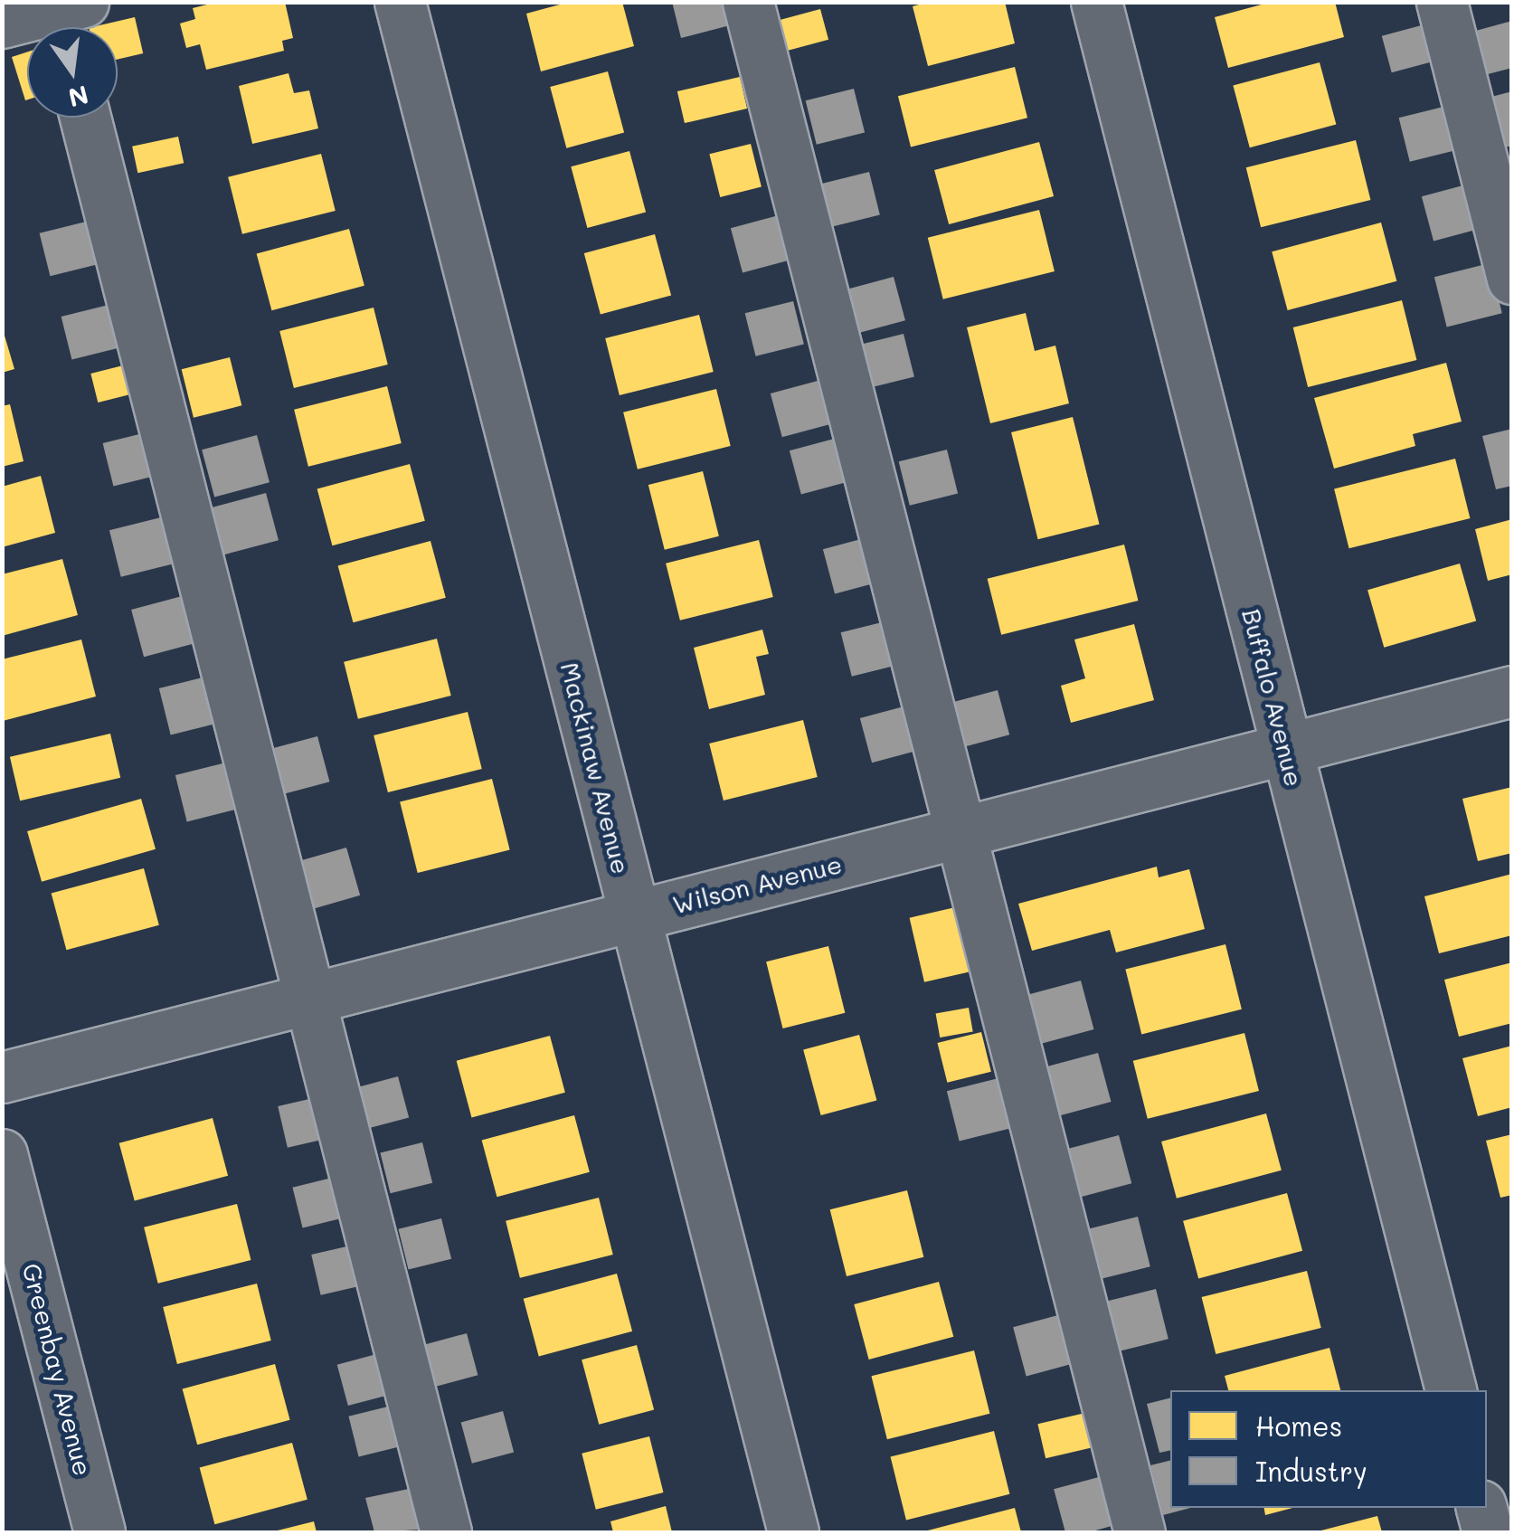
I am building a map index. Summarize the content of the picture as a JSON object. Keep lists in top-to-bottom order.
{
  "streets": {
    "street": [
      "Buffalo Avenue",
      "Mackinaw Avenue",
      "Wilson Avenue",
      "Greenbay Avenue"
    ]
  },
  "crossings": [
    ["Buffalo Avenue", "Wilson Avenue"],
    ["Mackinaw Avenue", "Wilson Avenue"]
  ],
  "legend": ["Homes", "Industry"],
  "north": "bottom"
}
